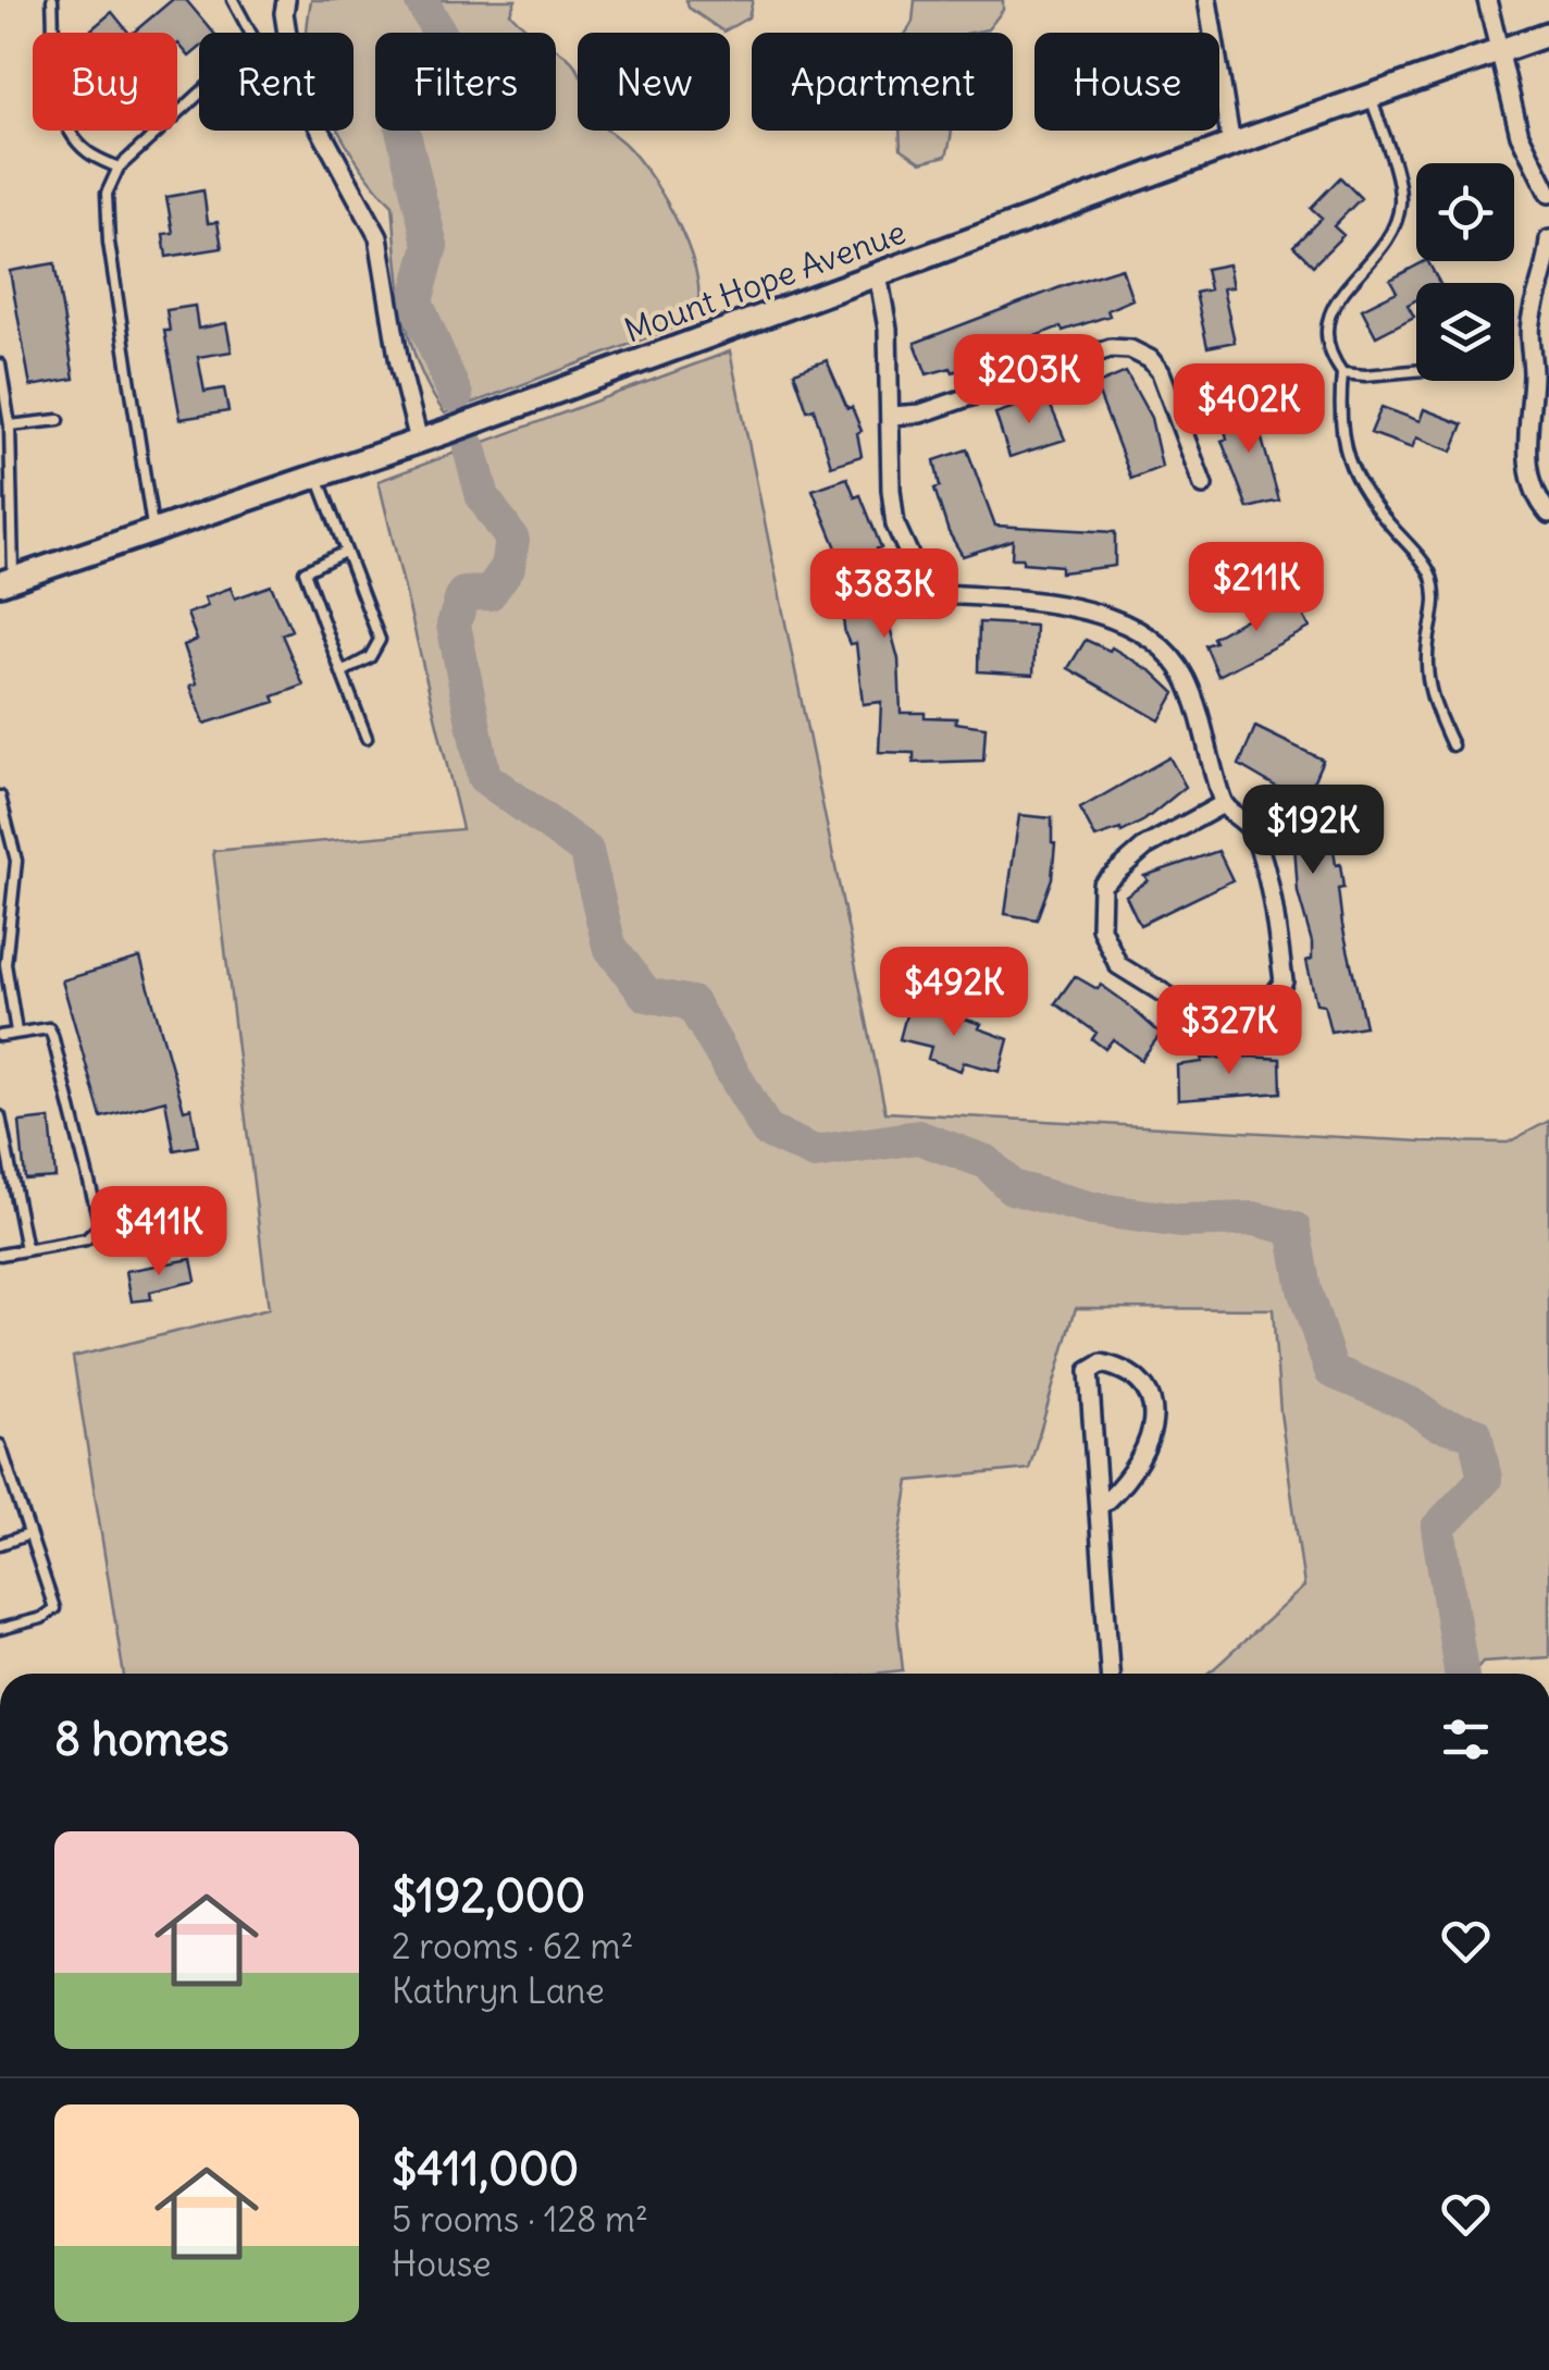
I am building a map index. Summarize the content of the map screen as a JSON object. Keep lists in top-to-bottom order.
{
  "streets": {
    "street": ["Mount Hope Avenue"]
  },
  "page": {
    "chip": [
      "Buy",
      "Rent",
      "Filters",
      "New",
      "Apartment",
      "House"
    ],
    "price": [
      "$203K",
      "$402K",
      "$211K",
      "$383K",
      "$192K",
      "$492K",
      "$327K",
      "$411K"
    ],
    "heading": "8 homes",
    "list": [
      {
        "name": "$192,000",
        "note": "2 rooms · 62 m² · Kathryn Lane"
      },
      {
        "name": "$411,000",
        "note": "5 rooms · 128 m² · House"
      }
    ]
  }
}
